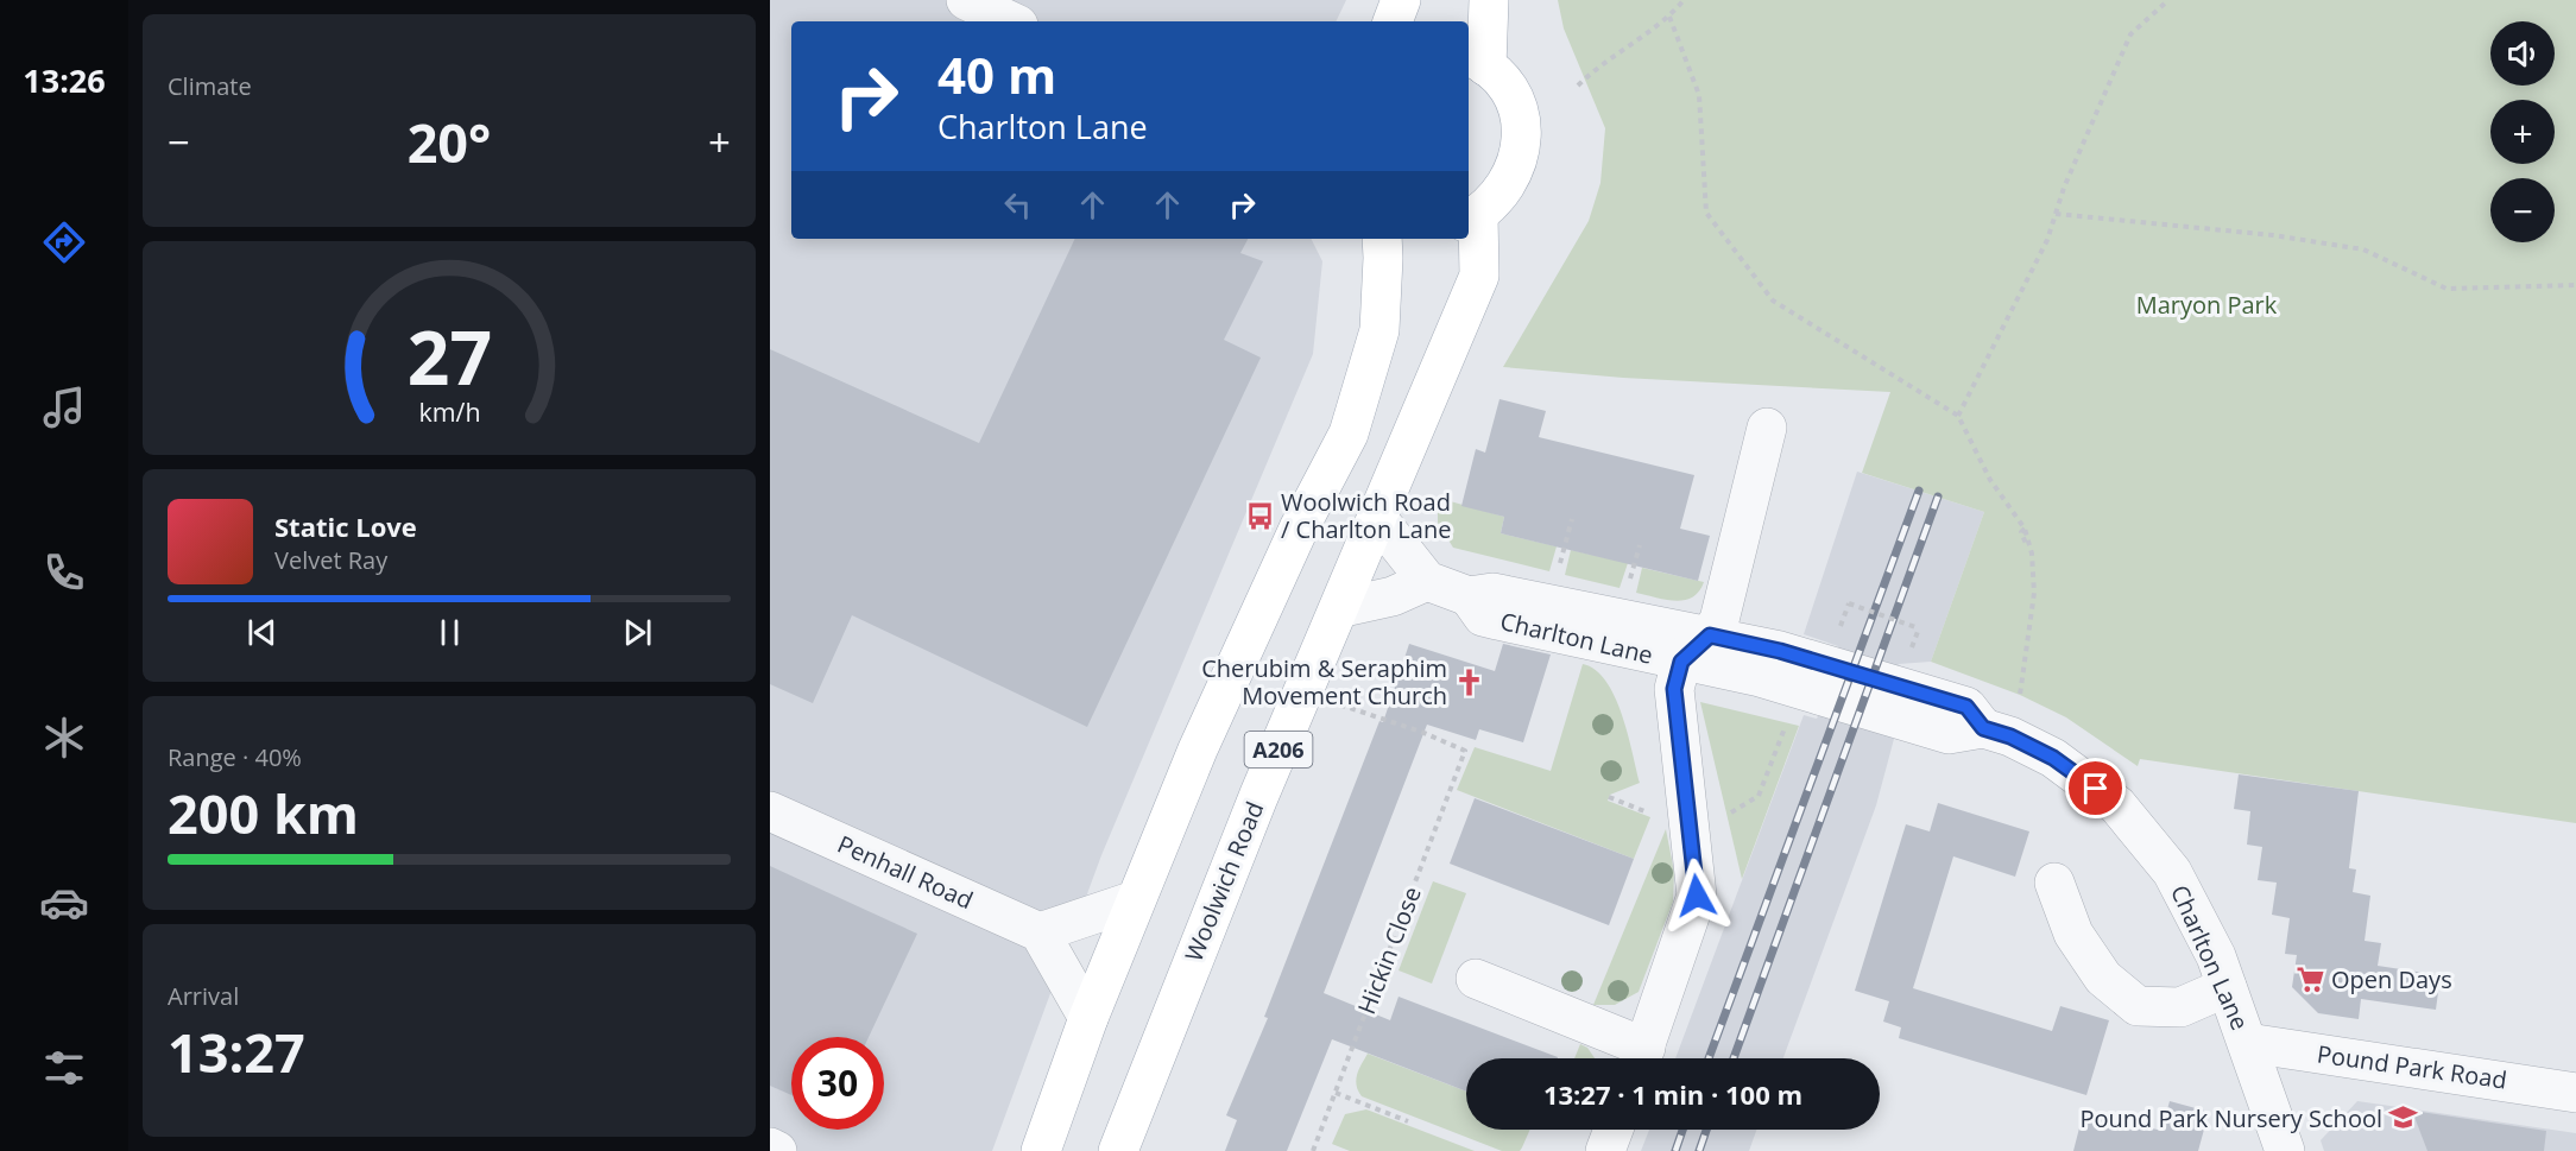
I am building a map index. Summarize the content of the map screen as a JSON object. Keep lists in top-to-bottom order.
{
  "streets": {
    "main road": ["A206", "Woolwich Road"],
    "street": ["Charlton Lane", "Penhall Road", "Pound Park Road"],
    "path": ["Hickin Close"]
  },
  "crossings": [
    ["Charlton Lane", "Pound Park Road"]
  ],
  "parks": ["Maryon Park"],
  "places": {
    "bus stop": ["Woolwich Road / Charlton Lane"],
    "church": ["Cherubim & Seraphim Movement Church"],
    "supermarket": ["Open Days"],
    "school or university": ["Pound Park Nursery School"]
  },
  "page": {
    "tabs": "13:26",
    "tile": [
      "Climate",
      ["Range · 40%", "200 km"],
      ["Arrival", "13:27"]
    ],
    "map_buttons": ["+", "−"],
    "turn": ["40 m", "Charlton Lane"],
    "heat": ["−", "20°", "+"],
    "song": ["Static Love", "Velvet Ray"],
    "limit": "30",
    "trip": "13:27 · 1 min · 100 m",
    "gauge": ["27", "km/h"]
  }
}
